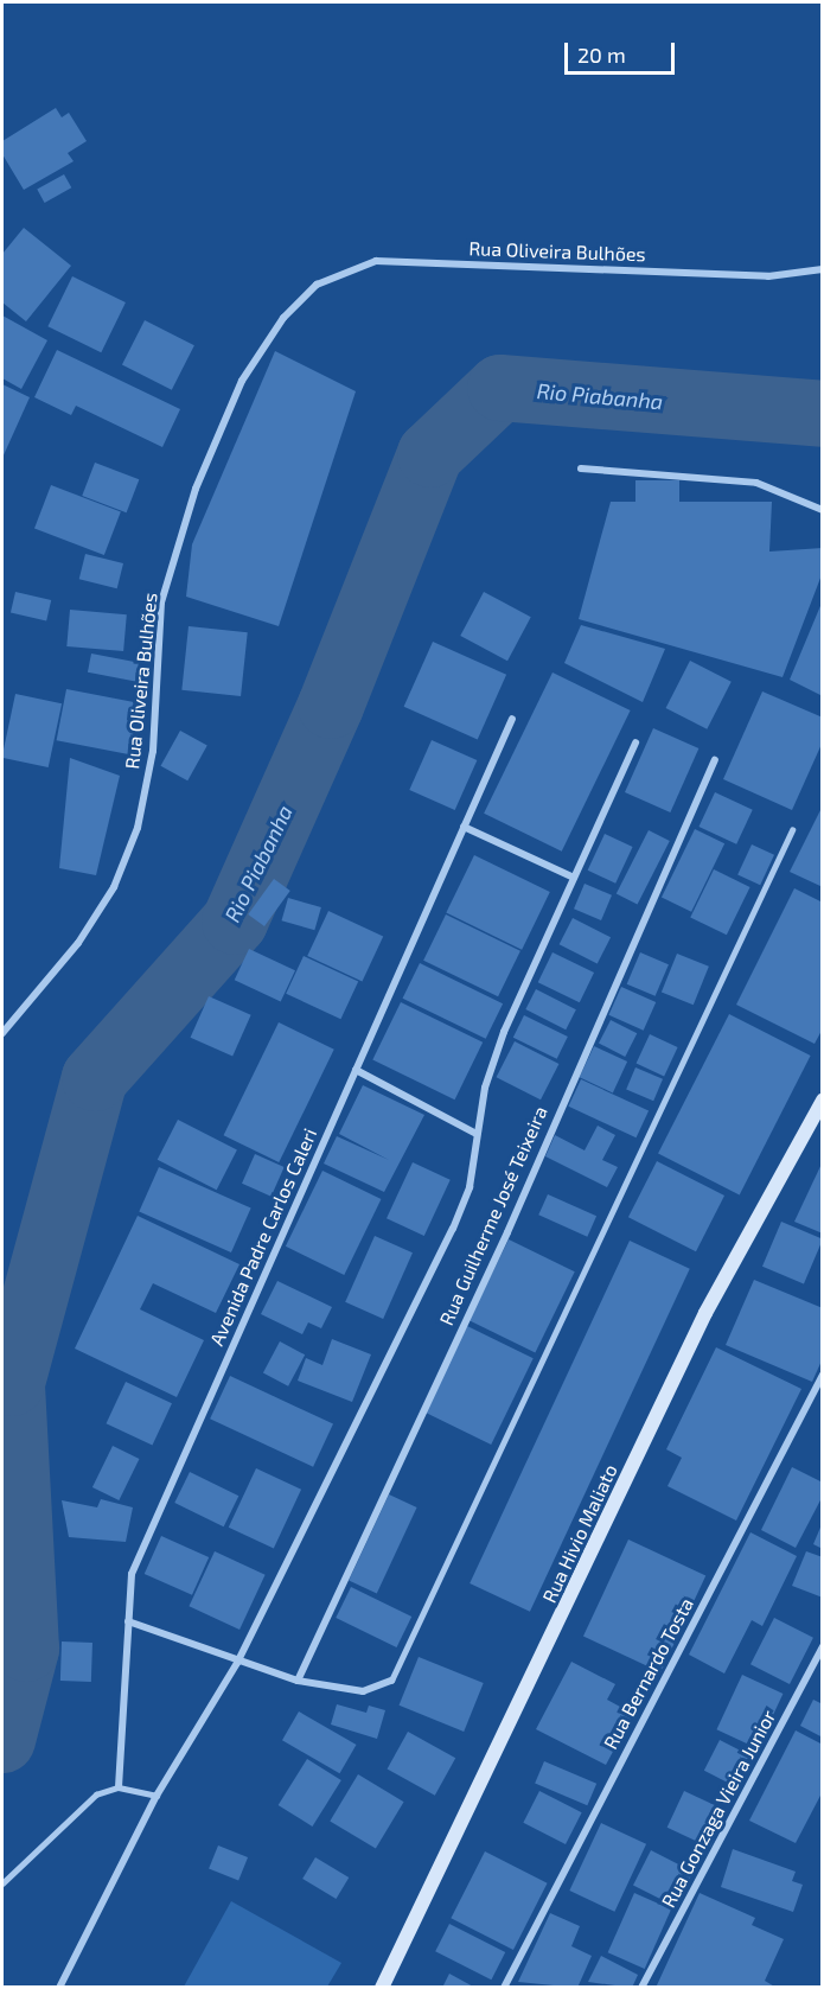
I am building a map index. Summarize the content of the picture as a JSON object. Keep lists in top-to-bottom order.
{
  "streets": {
    "street": [
      "Rua Oliveira Bulhões",
      "Rua Guilherme José Teixeira",
      "Avenida Padre Carlos Caleri",
      "Rua Hivio Maliato",
      "Rua Bernardo Tosta",
      "Rua Gonzaga Vieira Junior"
    ]
  },
  "water": ["Rio Piabanha"],
  "scale_bar": "20 m"
}
